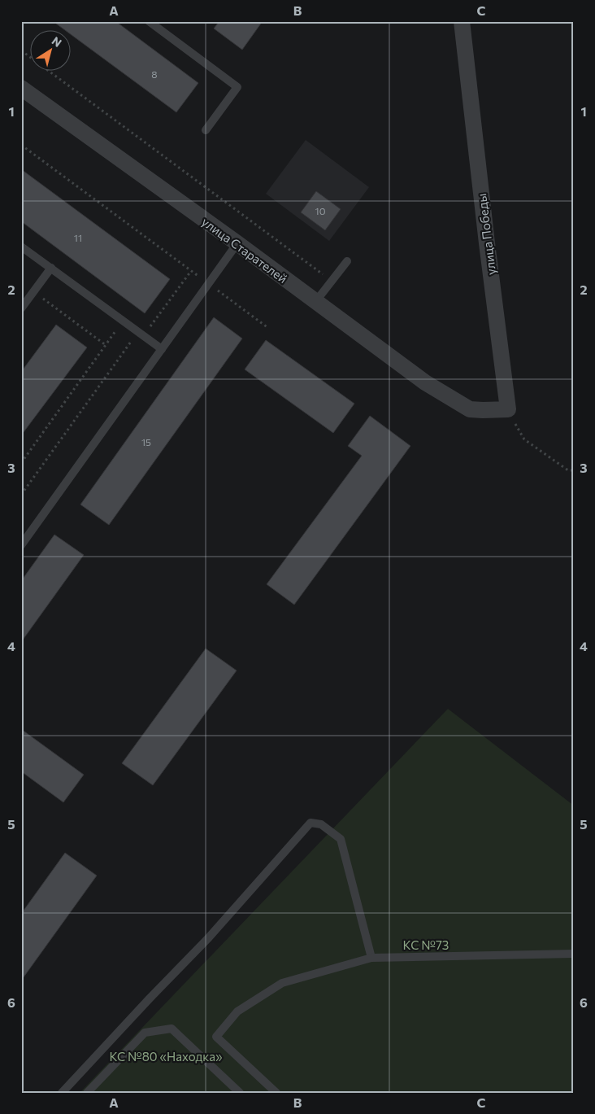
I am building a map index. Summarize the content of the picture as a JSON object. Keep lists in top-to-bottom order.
{
  "streets": {
    "street": ["улица Победы", "улица Старателей"]
  },
  "crossings": [
    ["улица Победы", "улица Старателей"]
  ],
  "parks": ["КС №73", "КС №80 «Находка»"],
  "house_numbers": [
    "8",
    "10",
    "11",
    "15"
  ],
  "north": "top right",
  "grid": {
    "columns": ["A", "B", "C"],
    "rows": [
      "1",
      "2",
      "3",
      "4",
      "5",
      "6"
    ]
  }
}
